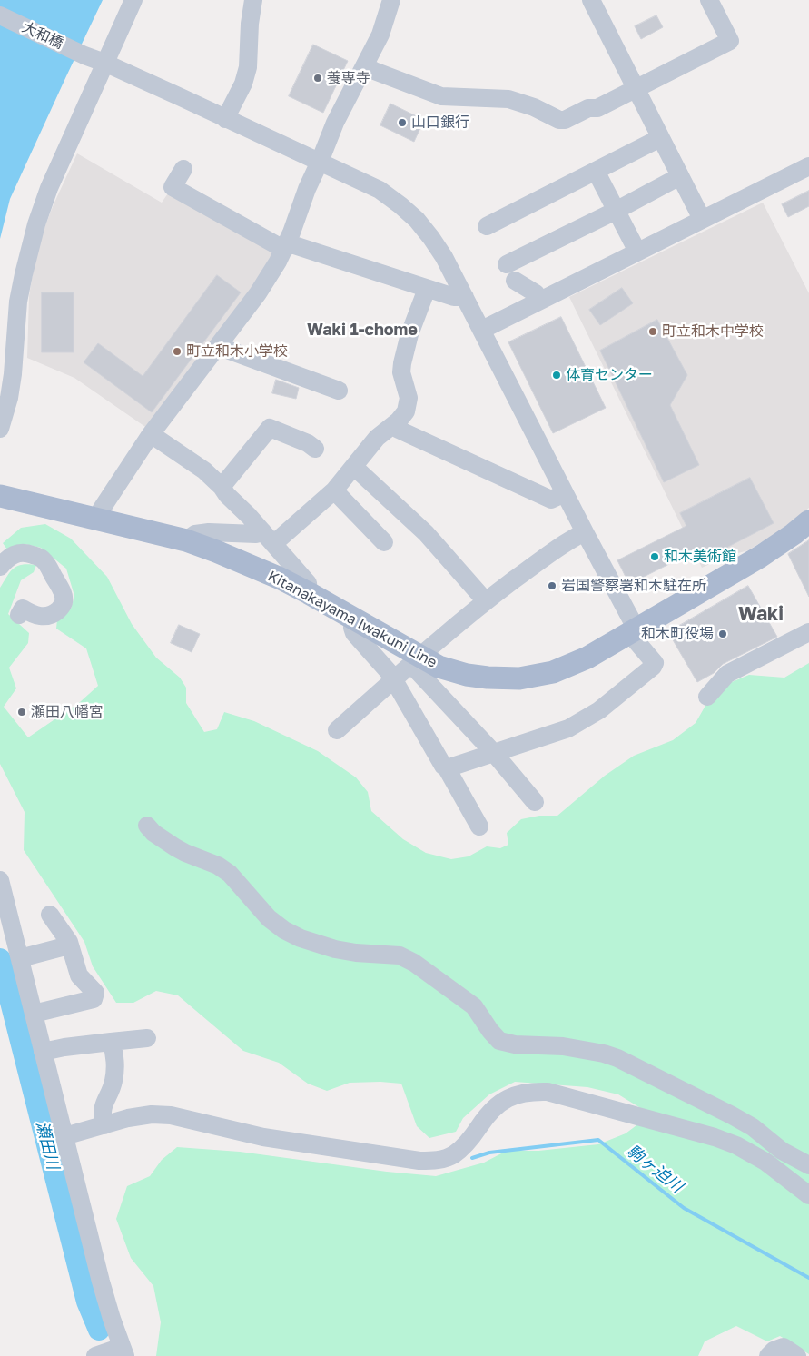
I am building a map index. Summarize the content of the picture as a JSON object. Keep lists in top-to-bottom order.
{
  "streets": {
    "main road": ["Kitanakayama Iwakuni Line"],
    "street": ["大和橋"]
  },
  "crossings": [
    ["大和橋", "Kitanakayama Iwakuni Line"]
  ],
  "districts": ["Waki 1-chome", "Waki"],
  "water": ["瀬田川", "駒ヶ迫川"],
  "places": [
    "養専寺",
    "山口銀行",
    "町立和木中学校",
    "町立和木小学校",
    "体育センター",
    "和木美術館",
    "岩国警察署和木駐在所",
    "和木町役場",
    "瀬田八幡宮"
  ]
}
